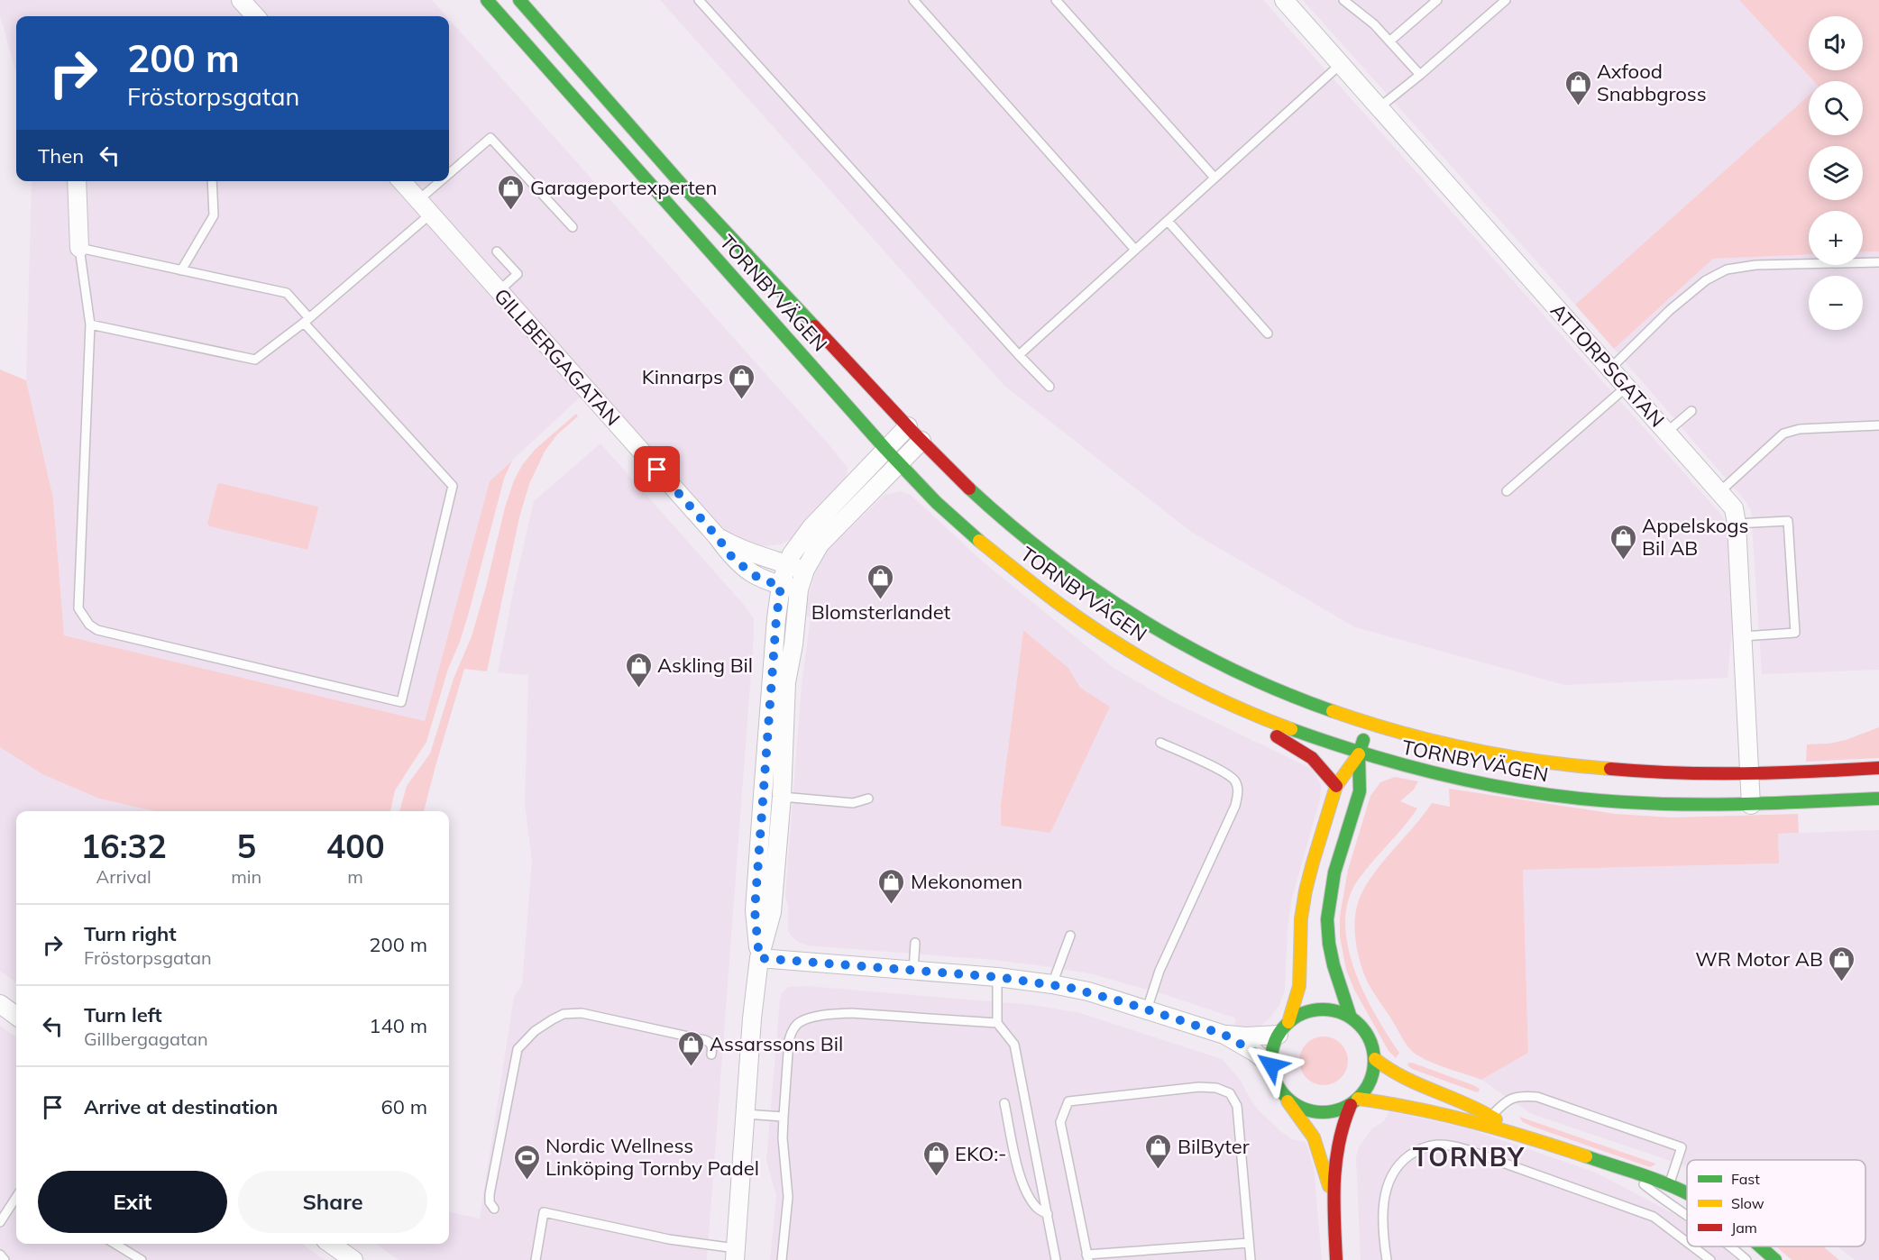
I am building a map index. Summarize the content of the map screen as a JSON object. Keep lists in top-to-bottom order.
{
  "streets": {
    "main road": ["TORNBYVÄGEN"],
    "street": ["GILLBERGAGATAN", "ATTORPSGATAN"]
  },
  "crossings": [
    ["TORNBYVÄGEN", "ATTORPSGATAN"]
  ],
  "districts": ["TORNBY"],
  "places": {
    "shop": [
      "Axfood Snabbgross",
      "Garageportexperten",
      "Kinnarps",
      "Appelskogs Bil AB",
      "Blomsterlandet",
      "Askling Bil",
      "Mekonomen",
      "WR Motor AB",
      "Assarssons Bil",
      "BilByter",
      "EKO:-"
    ],
    "sports": ["Nordic Wellness Linköping Tornby Padel"]
  },
  "legend": ["Fast", "Slow", "Jam"],
  "page": {
    "map_buttons": ["+", "−"],
    "turn": ["200 m", "Fröstorpsgatan"],
    "then": "Then",
    "eta": [
      "16:32",
      "Arrival",
      "5",
      "min",
      "400",
      "m"
    ],
    "list": [
      {
        "name": "Turn right",
        "note": "Fröstorpsgatan",
        "value": "200 m"
      },
      {
        "name": "Turn left",
        "note": "Gillbergagatan",
        "value": "140 m"
      },
      {
        "name": "Arrive at destination",
        "value": "60 m"
      }
    ],
    "buttons": ["Exit", "Share"]
  }
}
